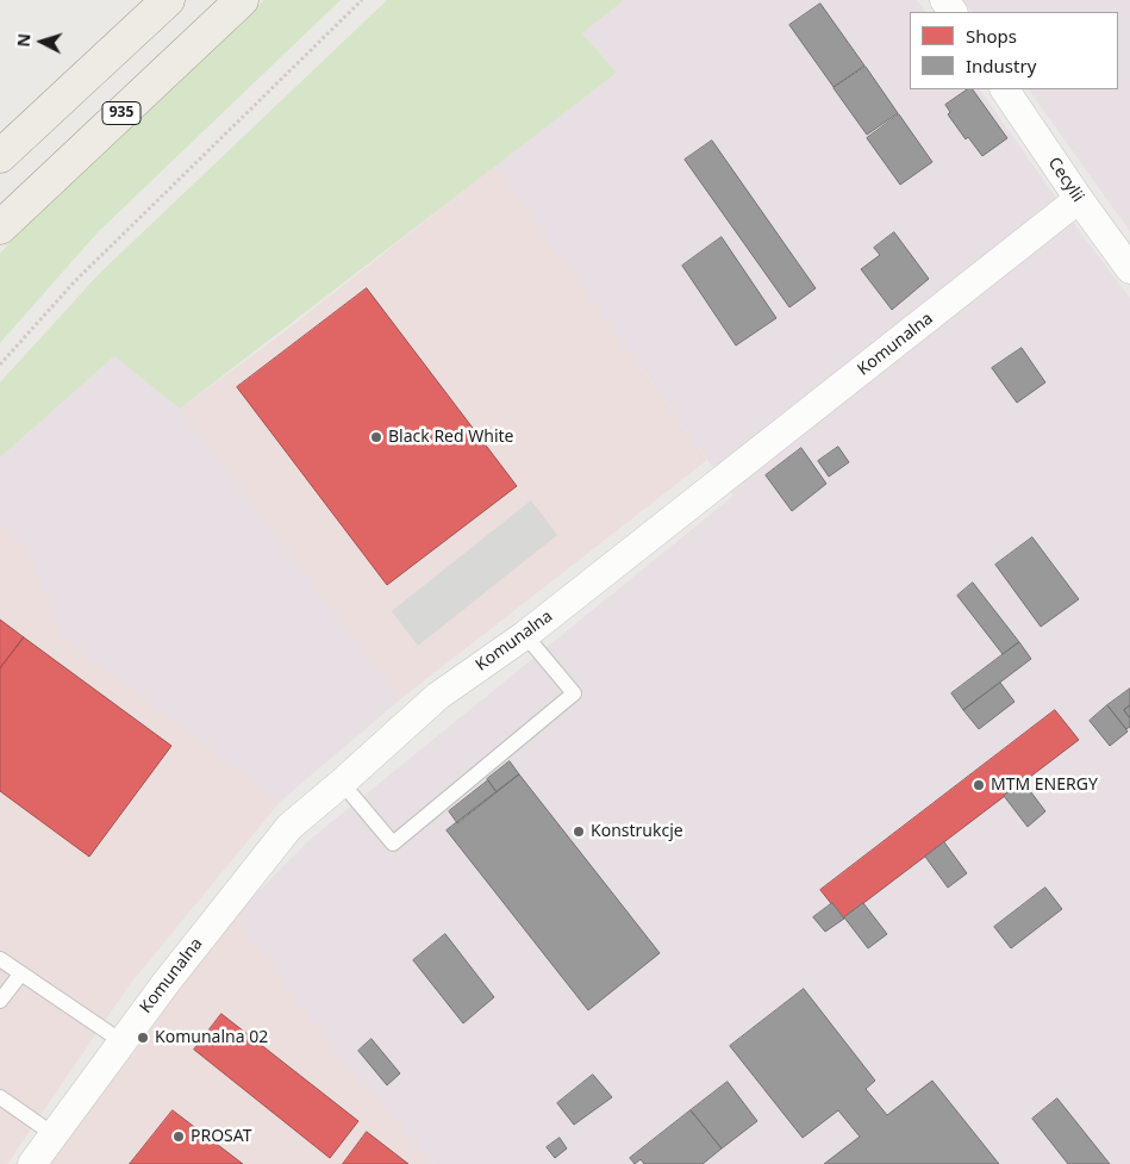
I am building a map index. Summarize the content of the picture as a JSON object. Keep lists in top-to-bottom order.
{
  "streets": {
    "main road": ["935"],
    "street": ["Cecylii", "Komunalna"]
  },
  "crossings": [
    ["Cecylii", "Komunalna"]
  ],
  "places": [
    "Black Red White",
    "MTM ENERGY",
    "Konstrukcje",
    "Komunalna 02",
    "PROSAT"
  ],
  "legend": ["Shops", "Industry"],
  "north": "left"
}
